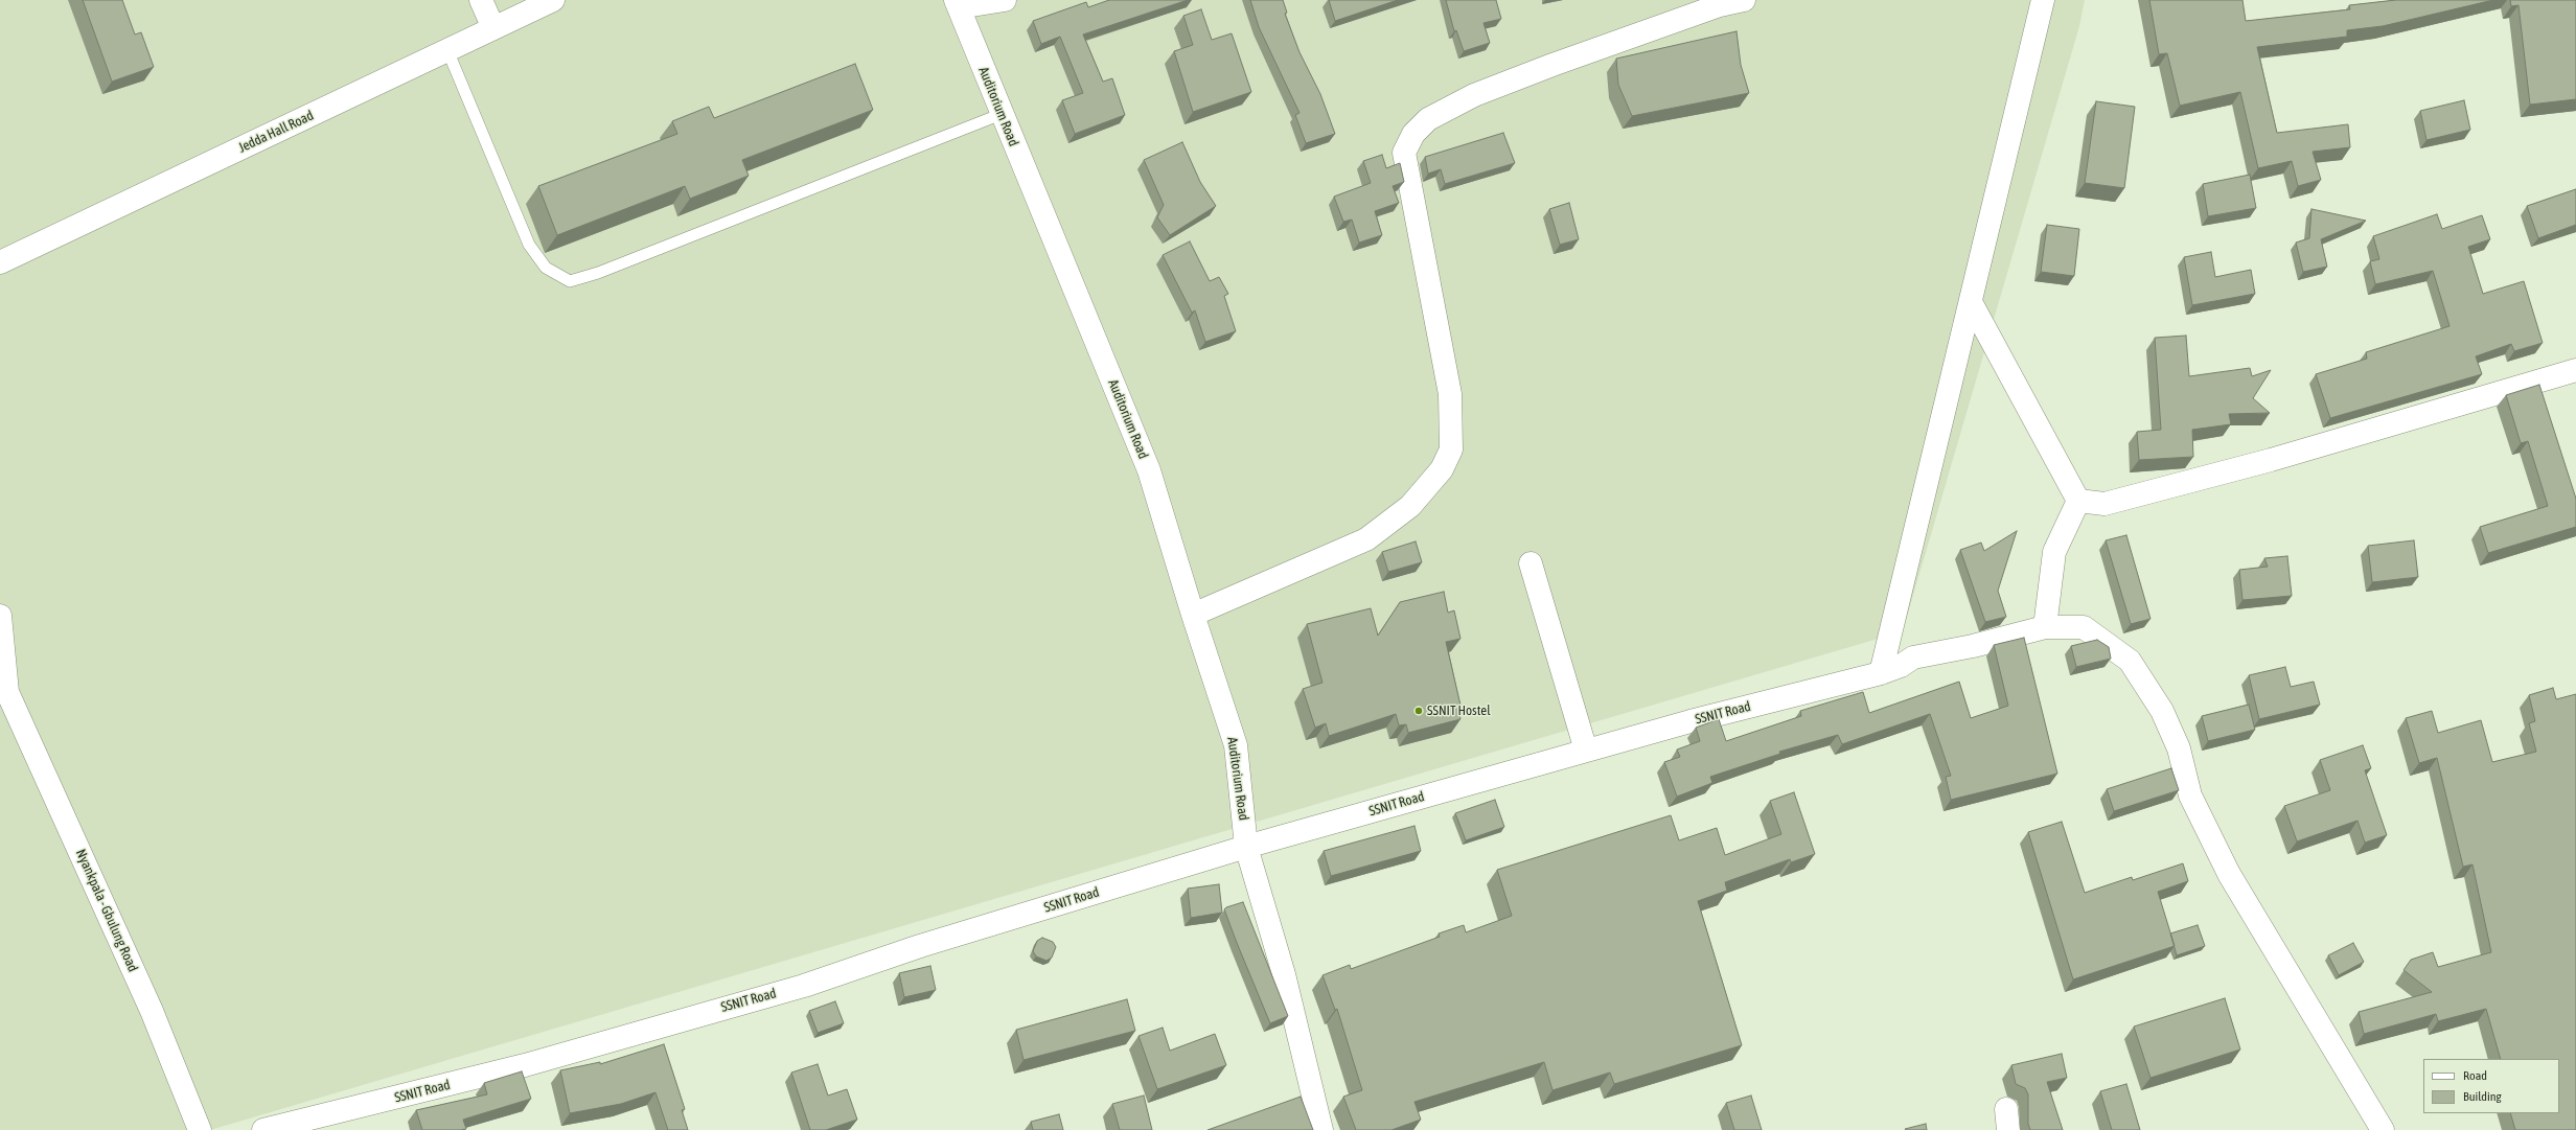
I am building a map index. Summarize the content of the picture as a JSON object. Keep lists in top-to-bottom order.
{
  "streets": {
    "street": [
      "Auditorium Road",
      "Jedda Hall Road",
      "SSNIT Road",
      "Nyankpala - Gbulung Road"
    ]
  },
  "crossings": [
    ["Auditorium Road", "SSNIT Road"]
  ],
  "places": ["SSNIT Hostel"],
  "legend": ["Road", "Building"]
}
